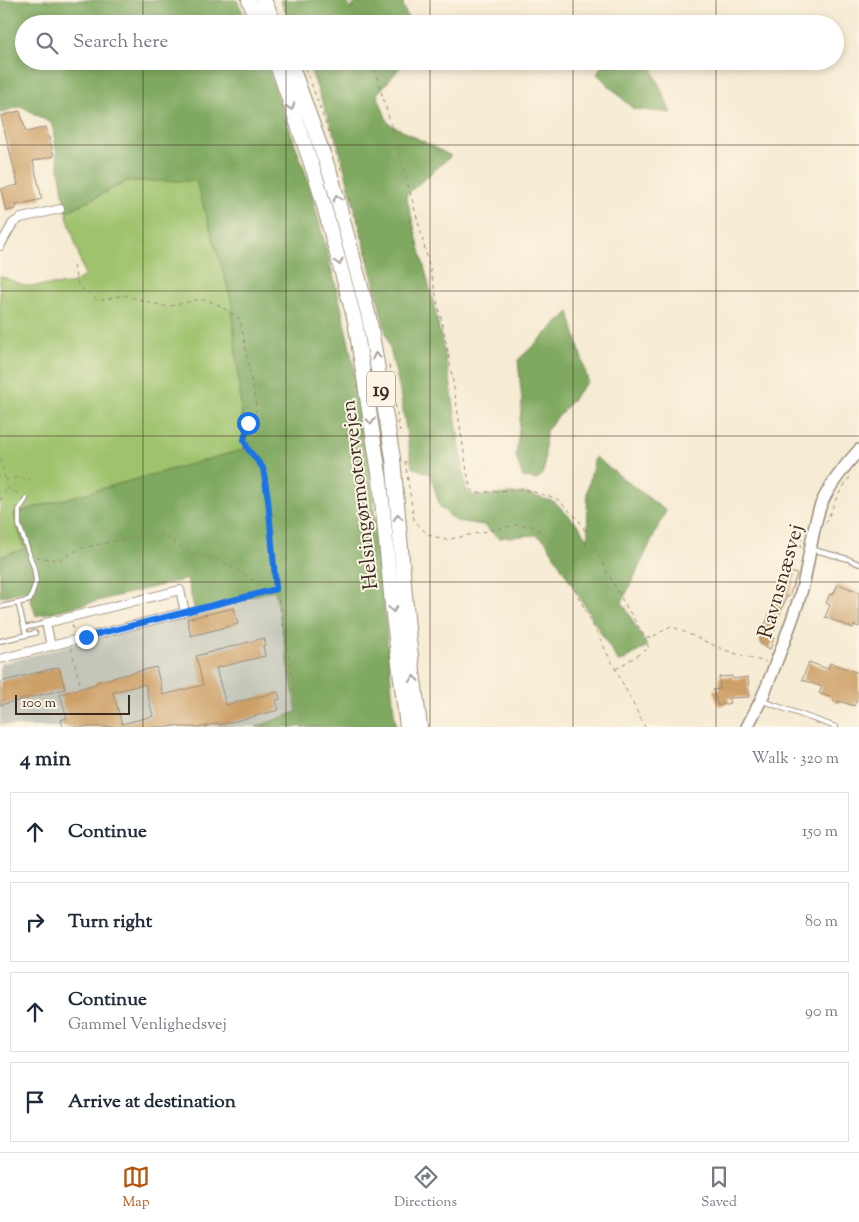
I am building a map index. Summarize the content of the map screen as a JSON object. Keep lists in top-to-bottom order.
{
  "streets": {
    "highway": ["19", "Helsingørmotorvejen"],
    "main road": ["Ravnsnæsvej"]
  },
  "scale_bar": "100 m",
  "page": {
    "search": "Search here",
    "scale": "100 m",
    "heading": ["4 min", "Walk · 320 m"],
    "list": [
      ["Continue", "150 m"],
      ["Turn right", "80 m"],
      ["Continue", "Gammel Venlighedsvej", "90 m"],
      "Arrive at destination"
    ],
    "nav": ["Map", "Directions", "Saved"]
  }
}
